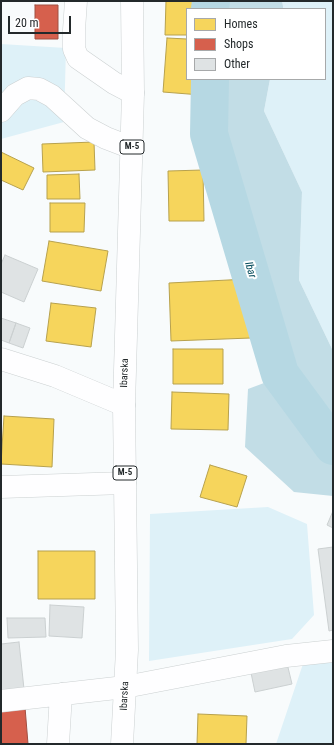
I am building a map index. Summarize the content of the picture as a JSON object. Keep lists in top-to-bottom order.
{
  "streets": {
    "main road": ["M-5", "Ibarska"]
  },
  "water": ["Ibar"],
  "legend": ["Homes", "Shops", "Other"],
  "scale_bar": "20 m"
}
